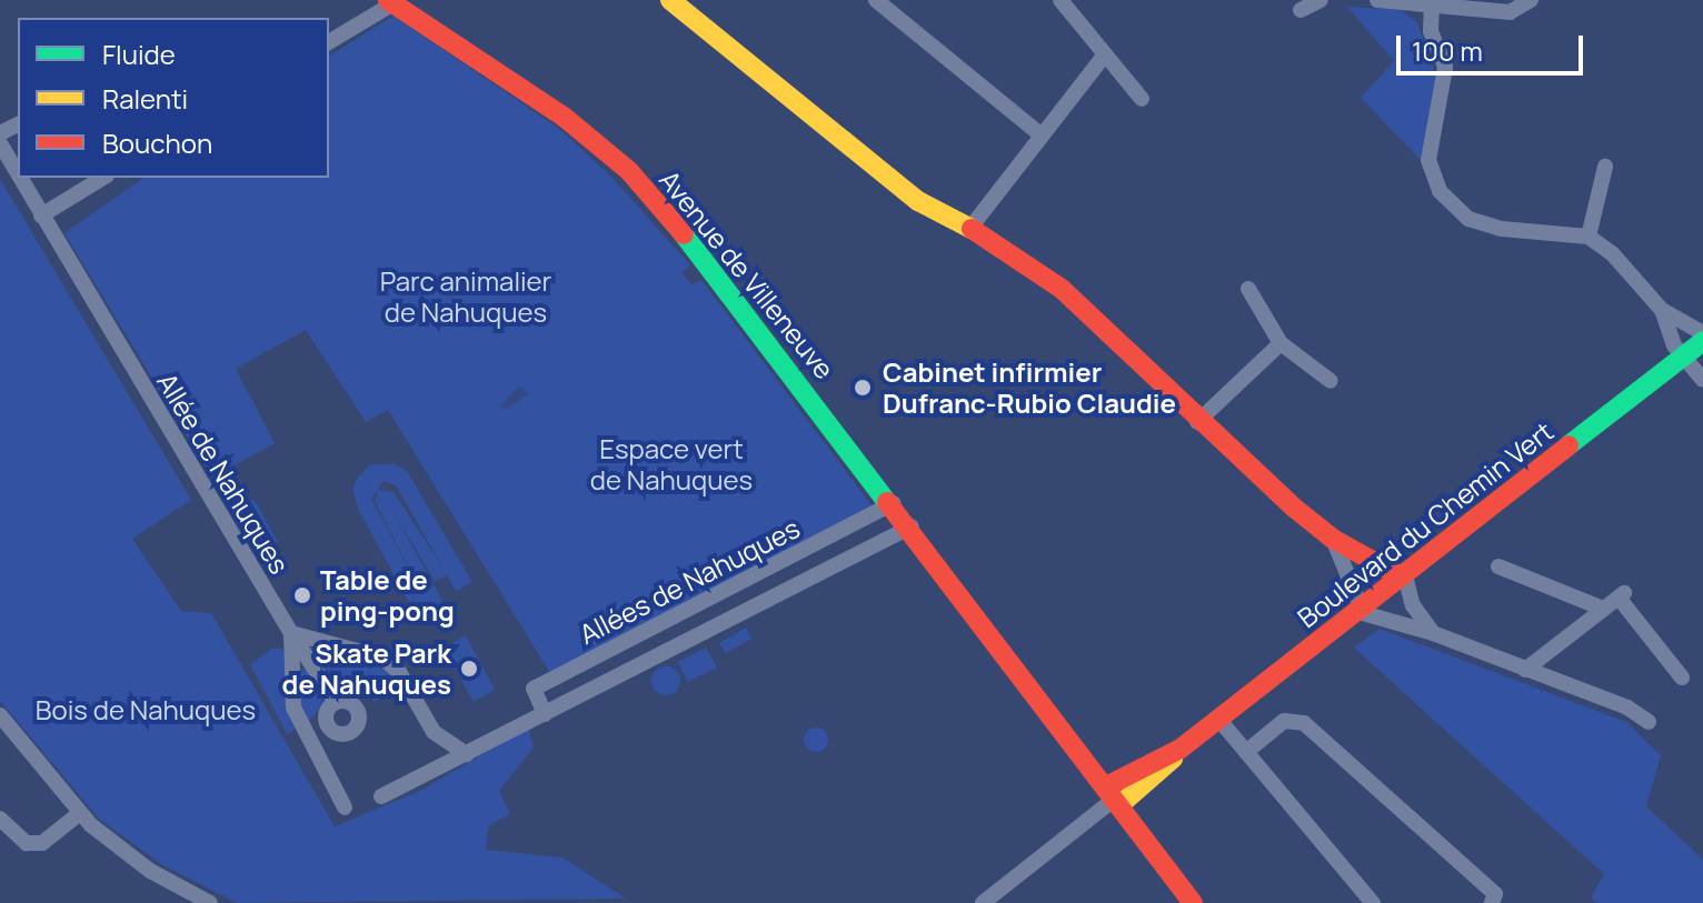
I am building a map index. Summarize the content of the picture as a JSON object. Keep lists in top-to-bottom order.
{
  "streets": {
    "street": [
      "Avenue de Villeneuve",
      "Allée de Nahuques",
      "Boulevard du Chemin Vert",
      "Allées de Nahuques"
    ]
  },
  "crossings": [
    ["Avenue de Villeneuve", "Boulevard du Chemin Vert"],
    ["Avenue de Villeneuve", "Allées de Nahuques"]
  ],
  "parks": ["Parc animalier de Nahuques", "Espace vert de Nahuques", "Bois de Nahuques"],
  "places": ["Cabinet infirmier Dufranc-Rubio Claudie", "Table de ping-pong", "Skate Park de Nahuques"],
  "legend": ["Fluide", "Ralenti", "Bouchon"],
  "scale_bar": "100 m"
}
